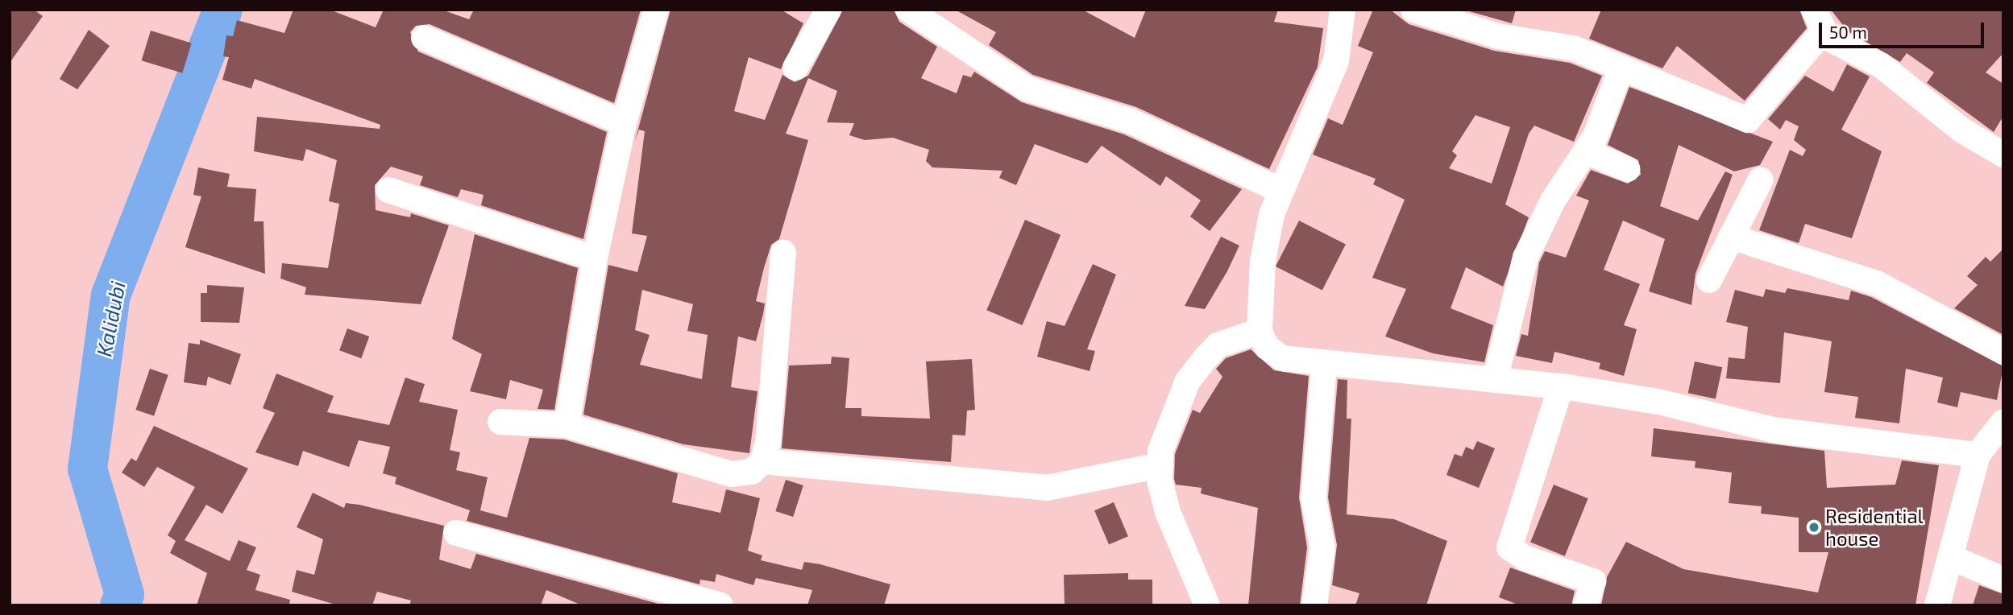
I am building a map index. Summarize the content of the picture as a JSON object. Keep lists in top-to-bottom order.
{
  "water": ["Kalidubi"],
  "places": ["Residential house"],
  "scale_bar": "50 m"
}
